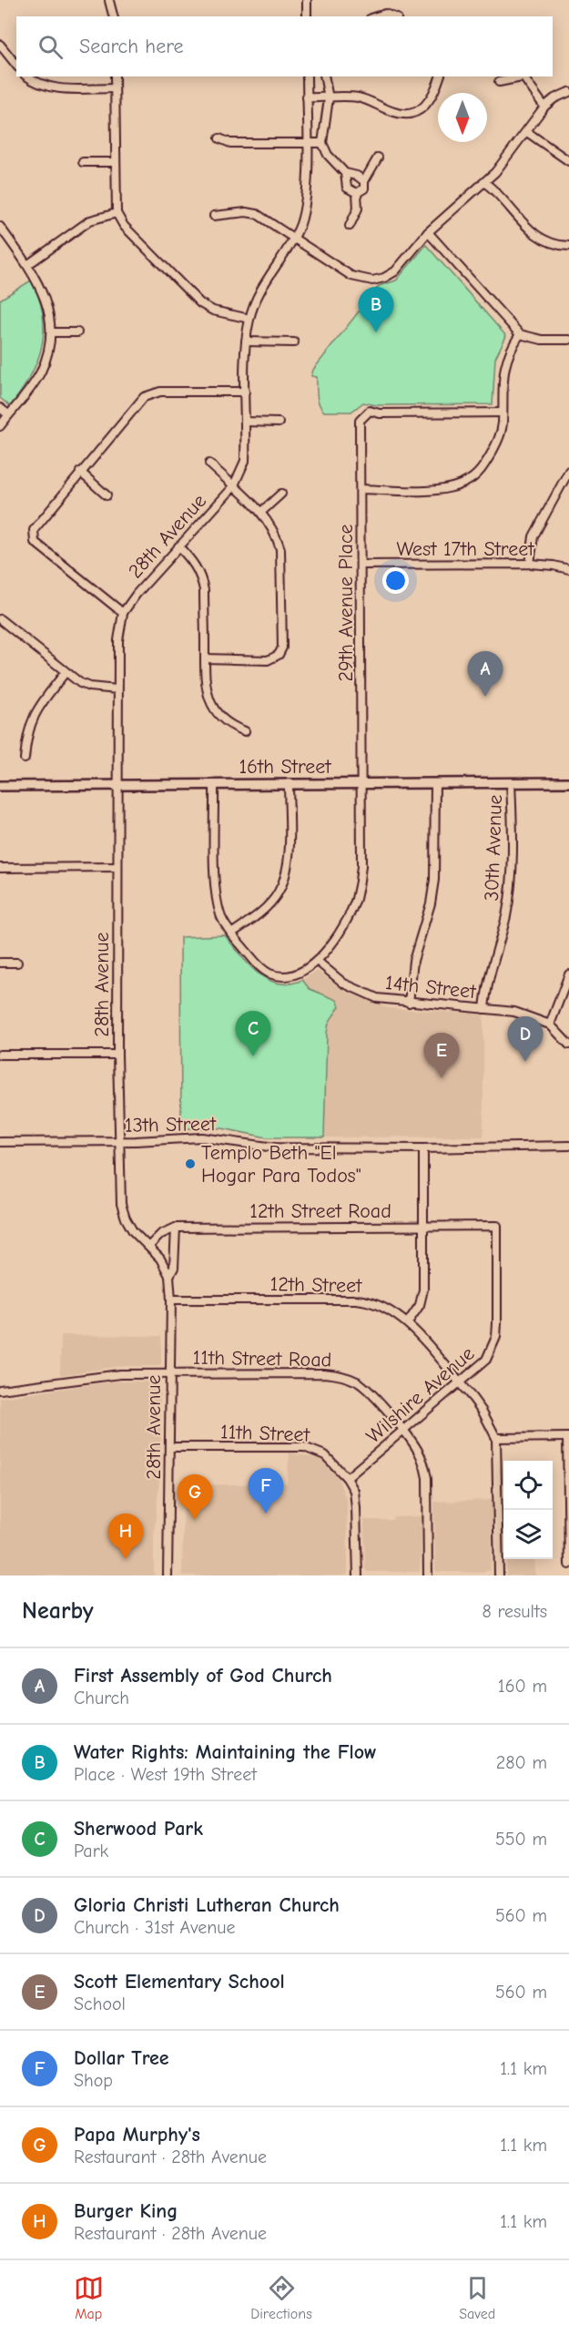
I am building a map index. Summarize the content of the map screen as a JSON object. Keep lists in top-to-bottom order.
{
  "streets": {
    "main road": ["16th Street"],
    "street": [
      "28th Avenue",
      "West 17th Street",
      "29th Avenue Place",
      "30th Avenue",
      "14th Street",
      "13th Street",
      "12th Street Road",
      "12th Street",
      "11th Street Road",
      "Wilshire Avenue",
      "11th Street"
    ]
  },
  "crossings": [
    ["28th Avenue", "16th Street"],
    ["28th Avenue", "13th Street"],
    ["28th Avenue", "12th Street"],
    ["28th Avenue", "11th Street Road"],
    ["28th Avenue", "11th Street"],
    ["West 17th Street", "29th Avenue Place"],
    ["29th Avenue Place", "16th Street"],
    ["29th Avenue Place", "14th Street"],
    ["16th Street", "30th Avenue"],
    ["30th Avenue", "14th Street"],
    ["12th Street Road", "Wilshire Avenue"],
    ["12th Street", "Wilshire Avenue"],
    ["11th Street Road", "Wilshire Avenue"],
    ["Wilshire Avenue", "11th Street"]
  ],
  "places": ["Templo Beth \"El Hogar Para Todos\""],
  "north": "bottom",
  "page": {
    "search": "Search here",
    "pins": [
      "B",
      "A",
      "C",
      "D",
      "E",
      "F",
      "G",
      "H"
    ],
    "heading": ["Nearby", "8 results"],
    "list": [
      {
        "mark": "A",
        "name": "First Assembly of God Church",
        "note": "Church",
        "value": "160 m"
      },
      {
        "mark": "B",
        "name": "Water Rights: Maintaining the Flow",
        "note": "Place · West 19th Street",
        "value": "280 m"
      },
      {
        "mark": "C",
        "name": "Sherwood Park",
        "note": "Park",
        "value": "550 m"
      },
      {
        "mark": "D",
        "name": "Gloria Christi Lutheran Church",
        "note": "Church · 31st Avenue",
        "value": "560 m"
      },
      {
        "mark": "E",
        "name": "Scott Elementary School",
        "note": "School",
        "value": "560 m"
      },
      {
        "mark": "F",
        "name": "Dollar Tree",
        "note": "Shop",
        "value": "1.1 km"
      },
      {
        "mark": "G",
        "name": "Papa Murphy's",
        "note": "Restaurant · 28th Avenue",
        "value": "1.1 km"
      },
      {
        "mark": "H",
        "name": "Burger King",
        "note": "Restaurant · 28th Avenue",
        "value": "1.1 km"
      }
    ],
    "nav": ["Map", "Directions", "Saved"]
  }
}
